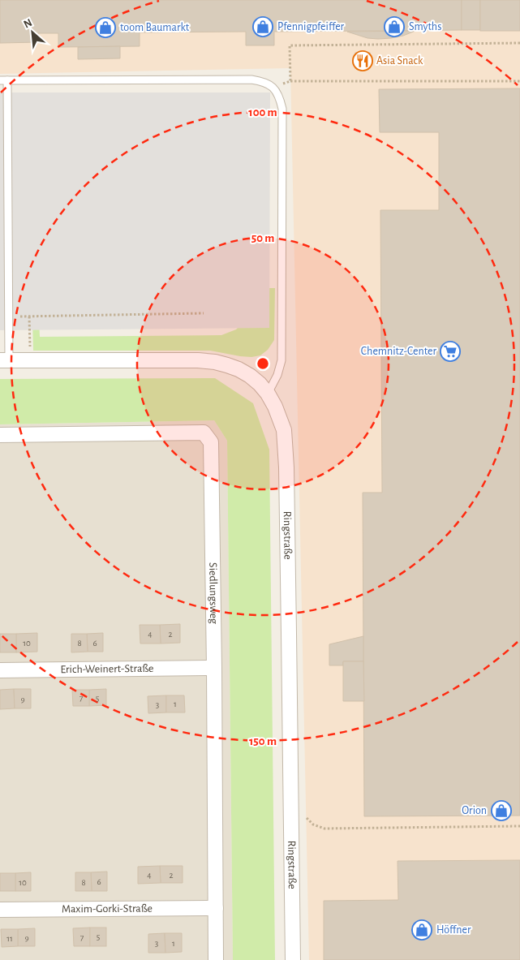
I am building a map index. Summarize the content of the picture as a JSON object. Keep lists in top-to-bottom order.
{
  "streets": {
    "street": [
      "Ringstraße",
      "Siedlungsweg",
      "Erich-Weinert-Straße",
      "Maxim-Gorki-Straße"
    ]
  },
  "crossings": [
    ["Siedlungsweg", "Erich-Weinert-Straße"],
    ["Siedlungsweg", "Maxim-Gorki-Straße"]
  ],
  "places": {
    "shop": [
      "Pfennigpfeiffer",
      "Smyths",
      "toom Baumarkt",
      "Orion",
      "Höffner"
    ],
    "restaurant": ["Asia Snack"],
    "supermarket": ["Chemnitz-Center"]
  },
  "house_numbers": [
    "4",
    "2",
    "10",
    "8",
    "6",
    "7",
    "5",
    "9",
    "1",
    "3",
    "4",
    "2",
    "6",
    "10",
    "8",
    "5",
    "9",
    "7",
    "11",
    "3",
    "1"
  ],
  "north": "top left",
  "rings": ["100 m", "50 m", "150 m"]
}
